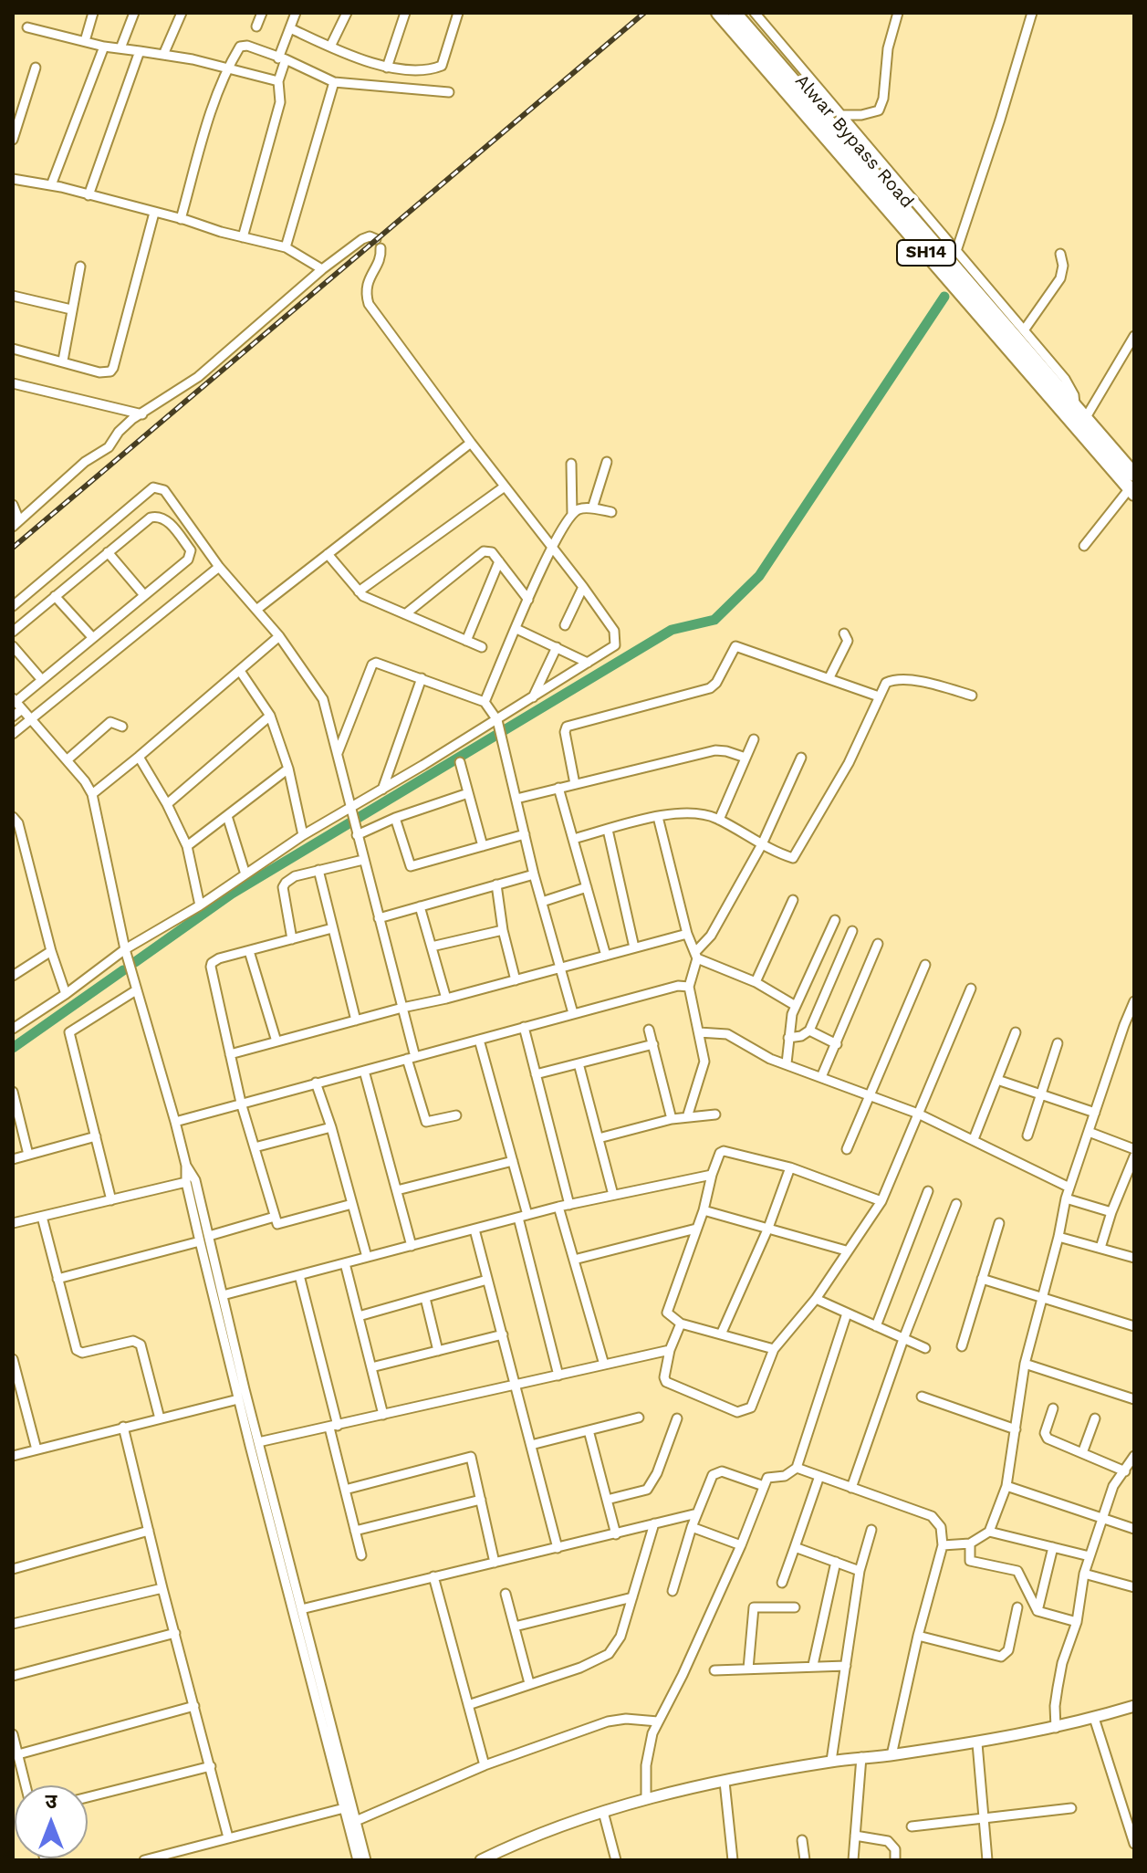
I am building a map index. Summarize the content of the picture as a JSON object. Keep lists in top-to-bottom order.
{
  "streets": {
    "main road": ["Alwar Bypass Road", "SH14"]
  },
  "north": "top"
}
